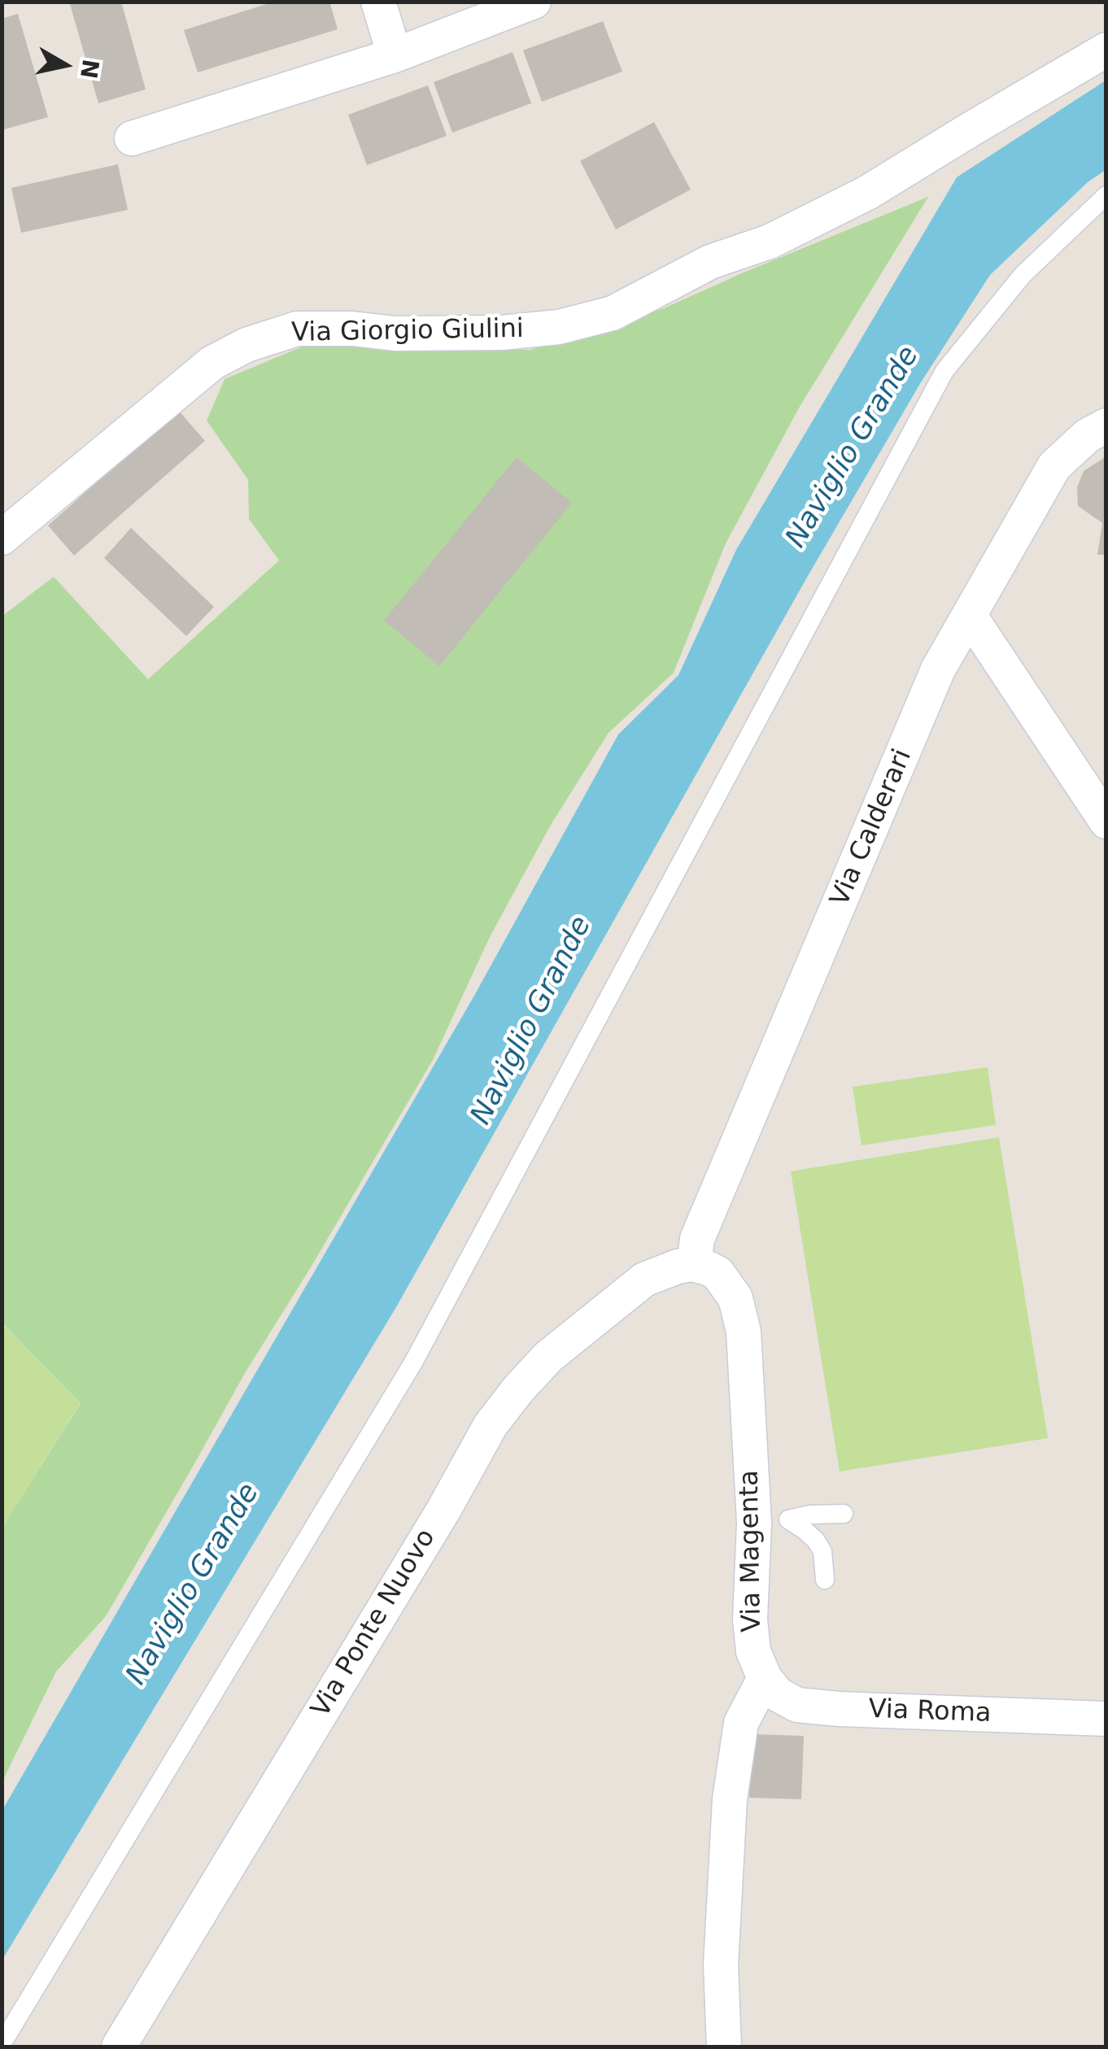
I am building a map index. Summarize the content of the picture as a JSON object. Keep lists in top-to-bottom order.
{
  "streets": {
    "street": [
      "Via Giorgio Giulini",
      "Via Calderari",
      "Via Magenta",
      "Via Ponte Nuovo",
      "Via Roma"
    ]
  },
  "crossings": [
    ["Via Calderari", "Via Magenta"],
    ["Via Calderari", "Via Ponte Nuovo"],
    ["Via Magenta", "Via Ponte Nuovo"],
    ["Via Magenta", "Via Roma"]
  ],
  "water": ["Naviglio Grande"],
  "north": "right"
}
